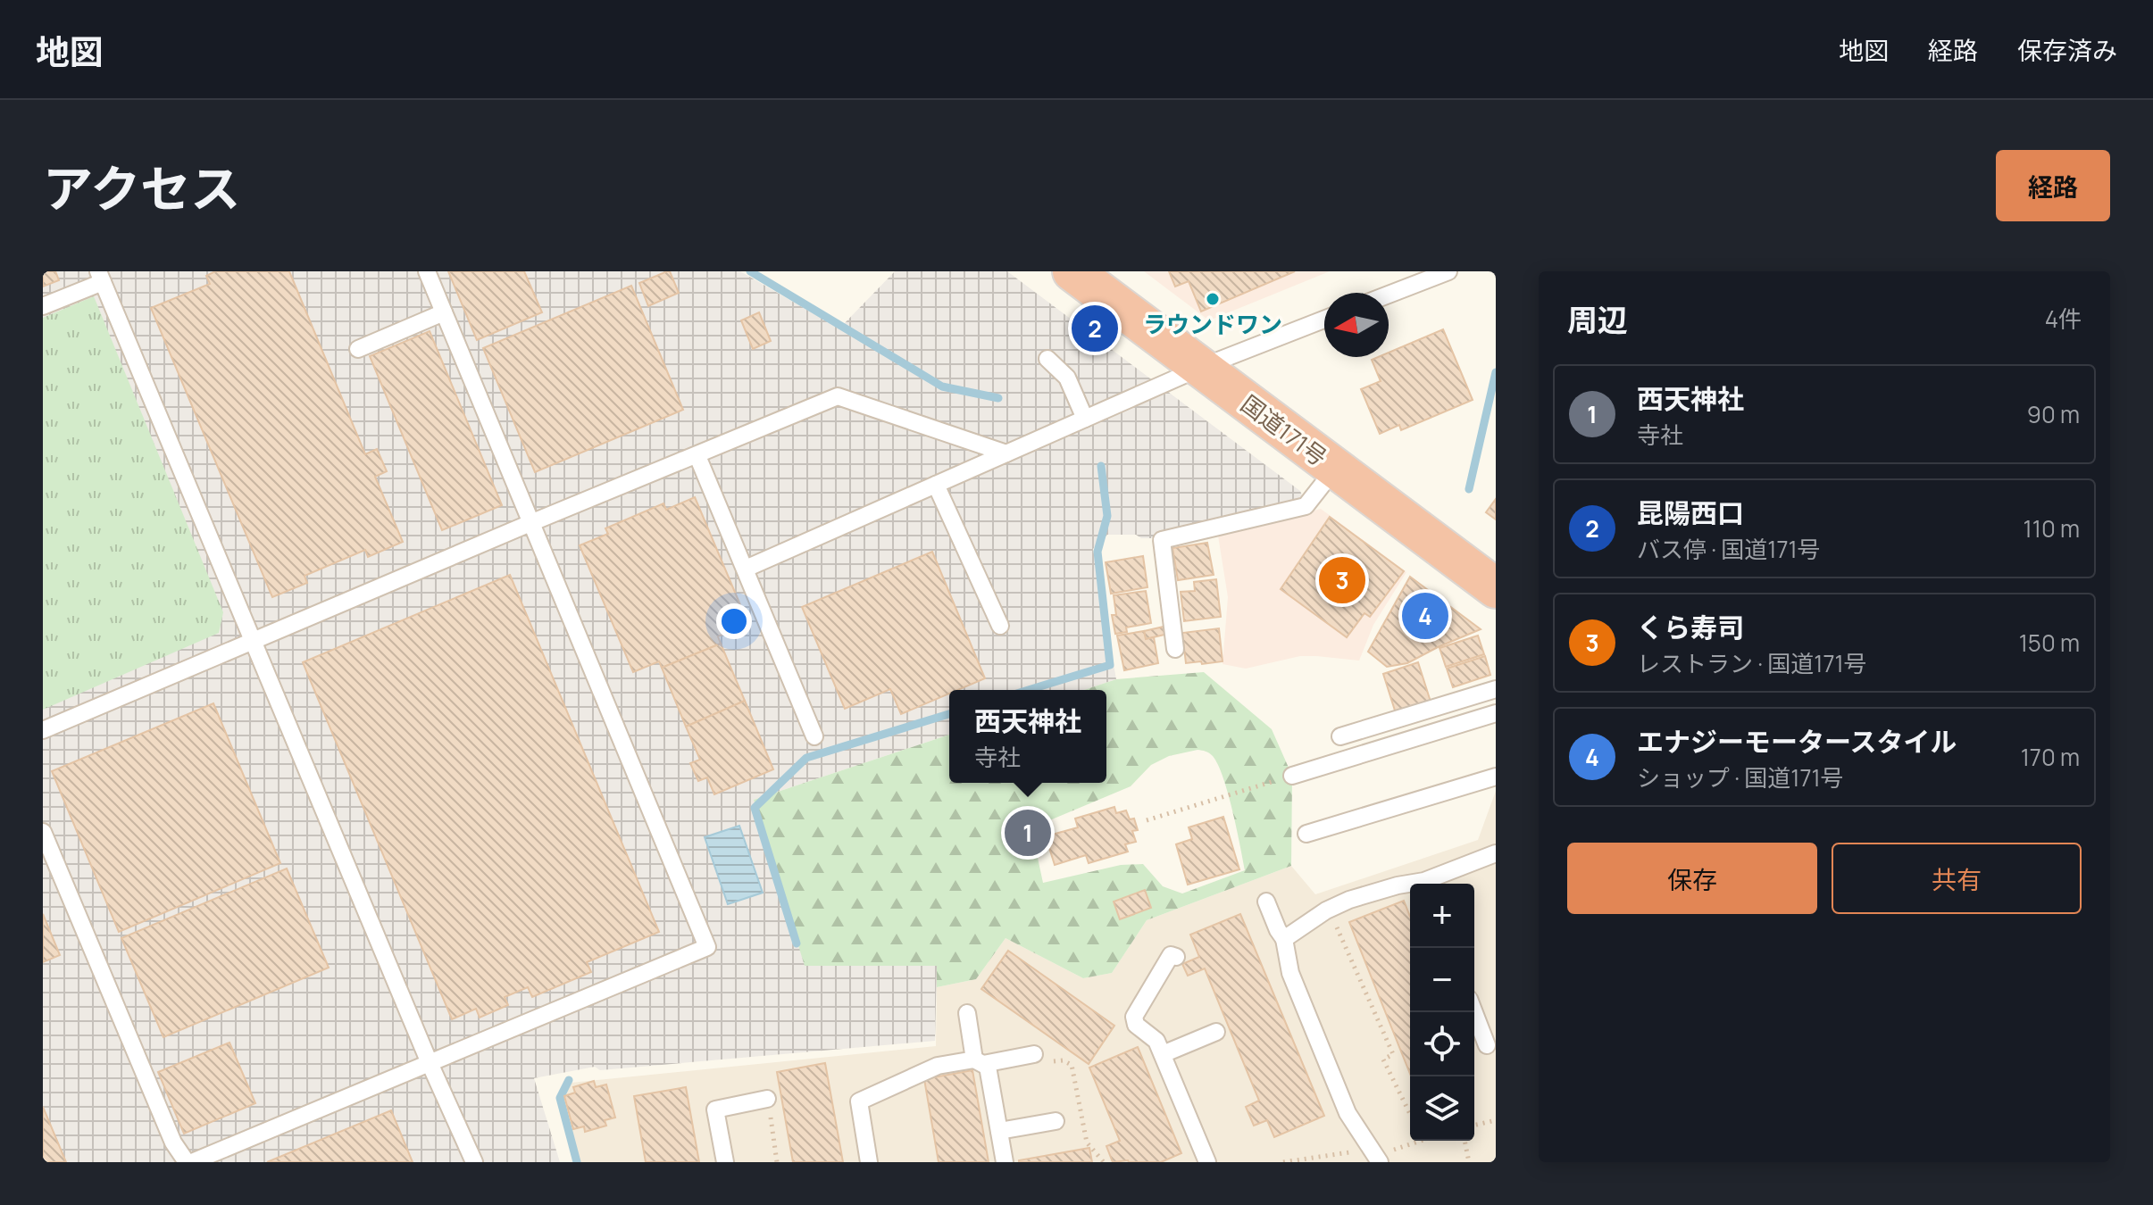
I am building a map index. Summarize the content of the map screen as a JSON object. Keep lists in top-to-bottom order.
{
  "streets": {
    "highway": ["国道171号"]
  },
  "places": ["ラウンドワン"],
  "north": "left",
  "page": {
    "header": "地図",
    "nav": ["地図", "経路", "保存済み"],
    "title": "アクセス",
    "buttons": [
      "経路",
      ["保存", "共有"]
    ],
    "heading": ["周辺", "4件"],
    "pins": [
      "2",
      "3",
      "4",
      "1"
    ],
    "list": [
      {
        "mark": "1",
        "name": "西天神社",
        "note": "寺社",
        "value": "90 m"
      },
      {
        "mark": "2",
        "name": "昆陽西口",
        "note": "バス停 · 国道171号",
        "value": "110 m"
      },
      {
        "mark": "3",
        "name": "くら寿司",
        "note": "レストラン · 国道171号",
        "value": "150 m"
      },
      {
        "mark": "4",
        "name": "エナジーモータースタイル",
        "note": "ショップ · 国道171号",
        "value": "170 m"
      }
    ],
    "popup": ["西天神社", "寺社"],
    "map_buttons": ["+", "−"]
  }
}
